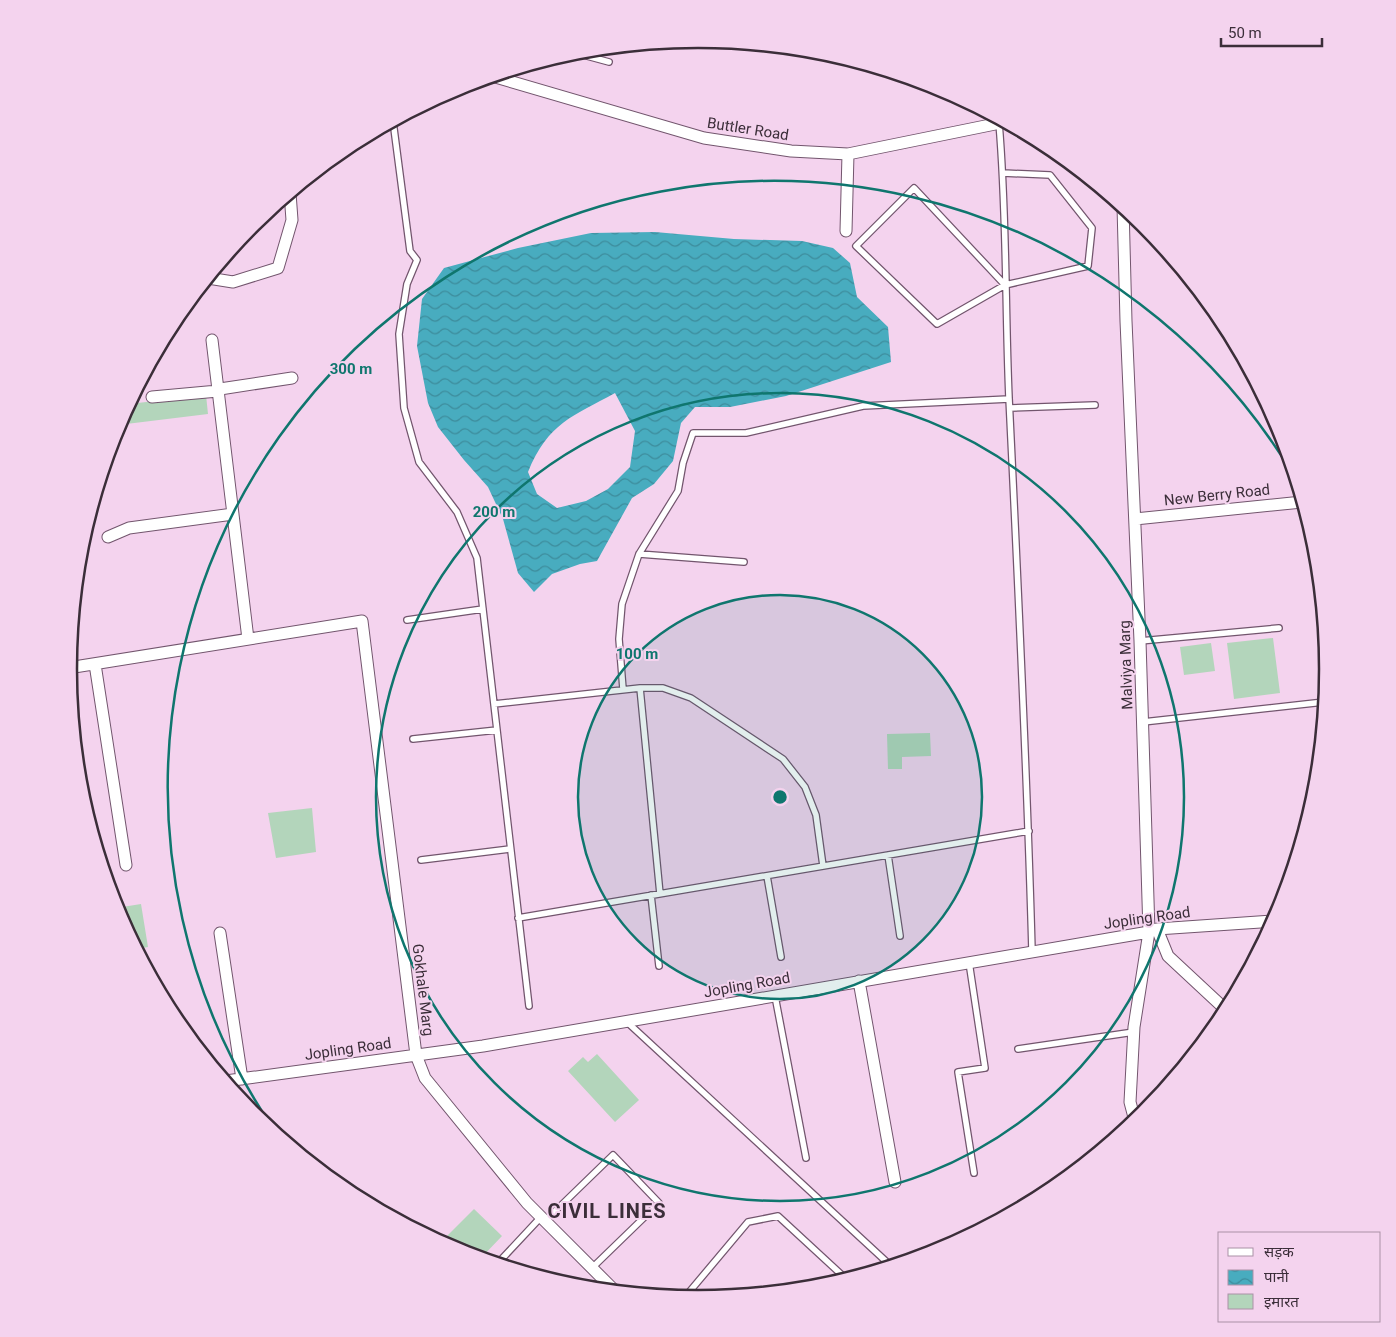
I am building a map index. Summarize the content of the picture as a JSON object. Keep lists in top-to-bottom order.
{
  "streets": {
    "street": [
      "Buttler Road",
      "New Berry Road",
      "Malviya Marg",
      "Jopling Road",
      "Gokhale Marg"
    ]
  },
  "crossings": [
    ["New Berry Road", "Malviya Marg"],
    ["Malviya Marg", "Jopling Road"],
    ["Jopling Road", "Gokhale Marg"]
  ],
  "districts": ["CIVIL LINES"],
  "legend": ["सड़क", "पानी", "इमारत"],
  "scale_bar": "50 m",
  "rings": ["300 m", "200 m", "100 m"]
}
